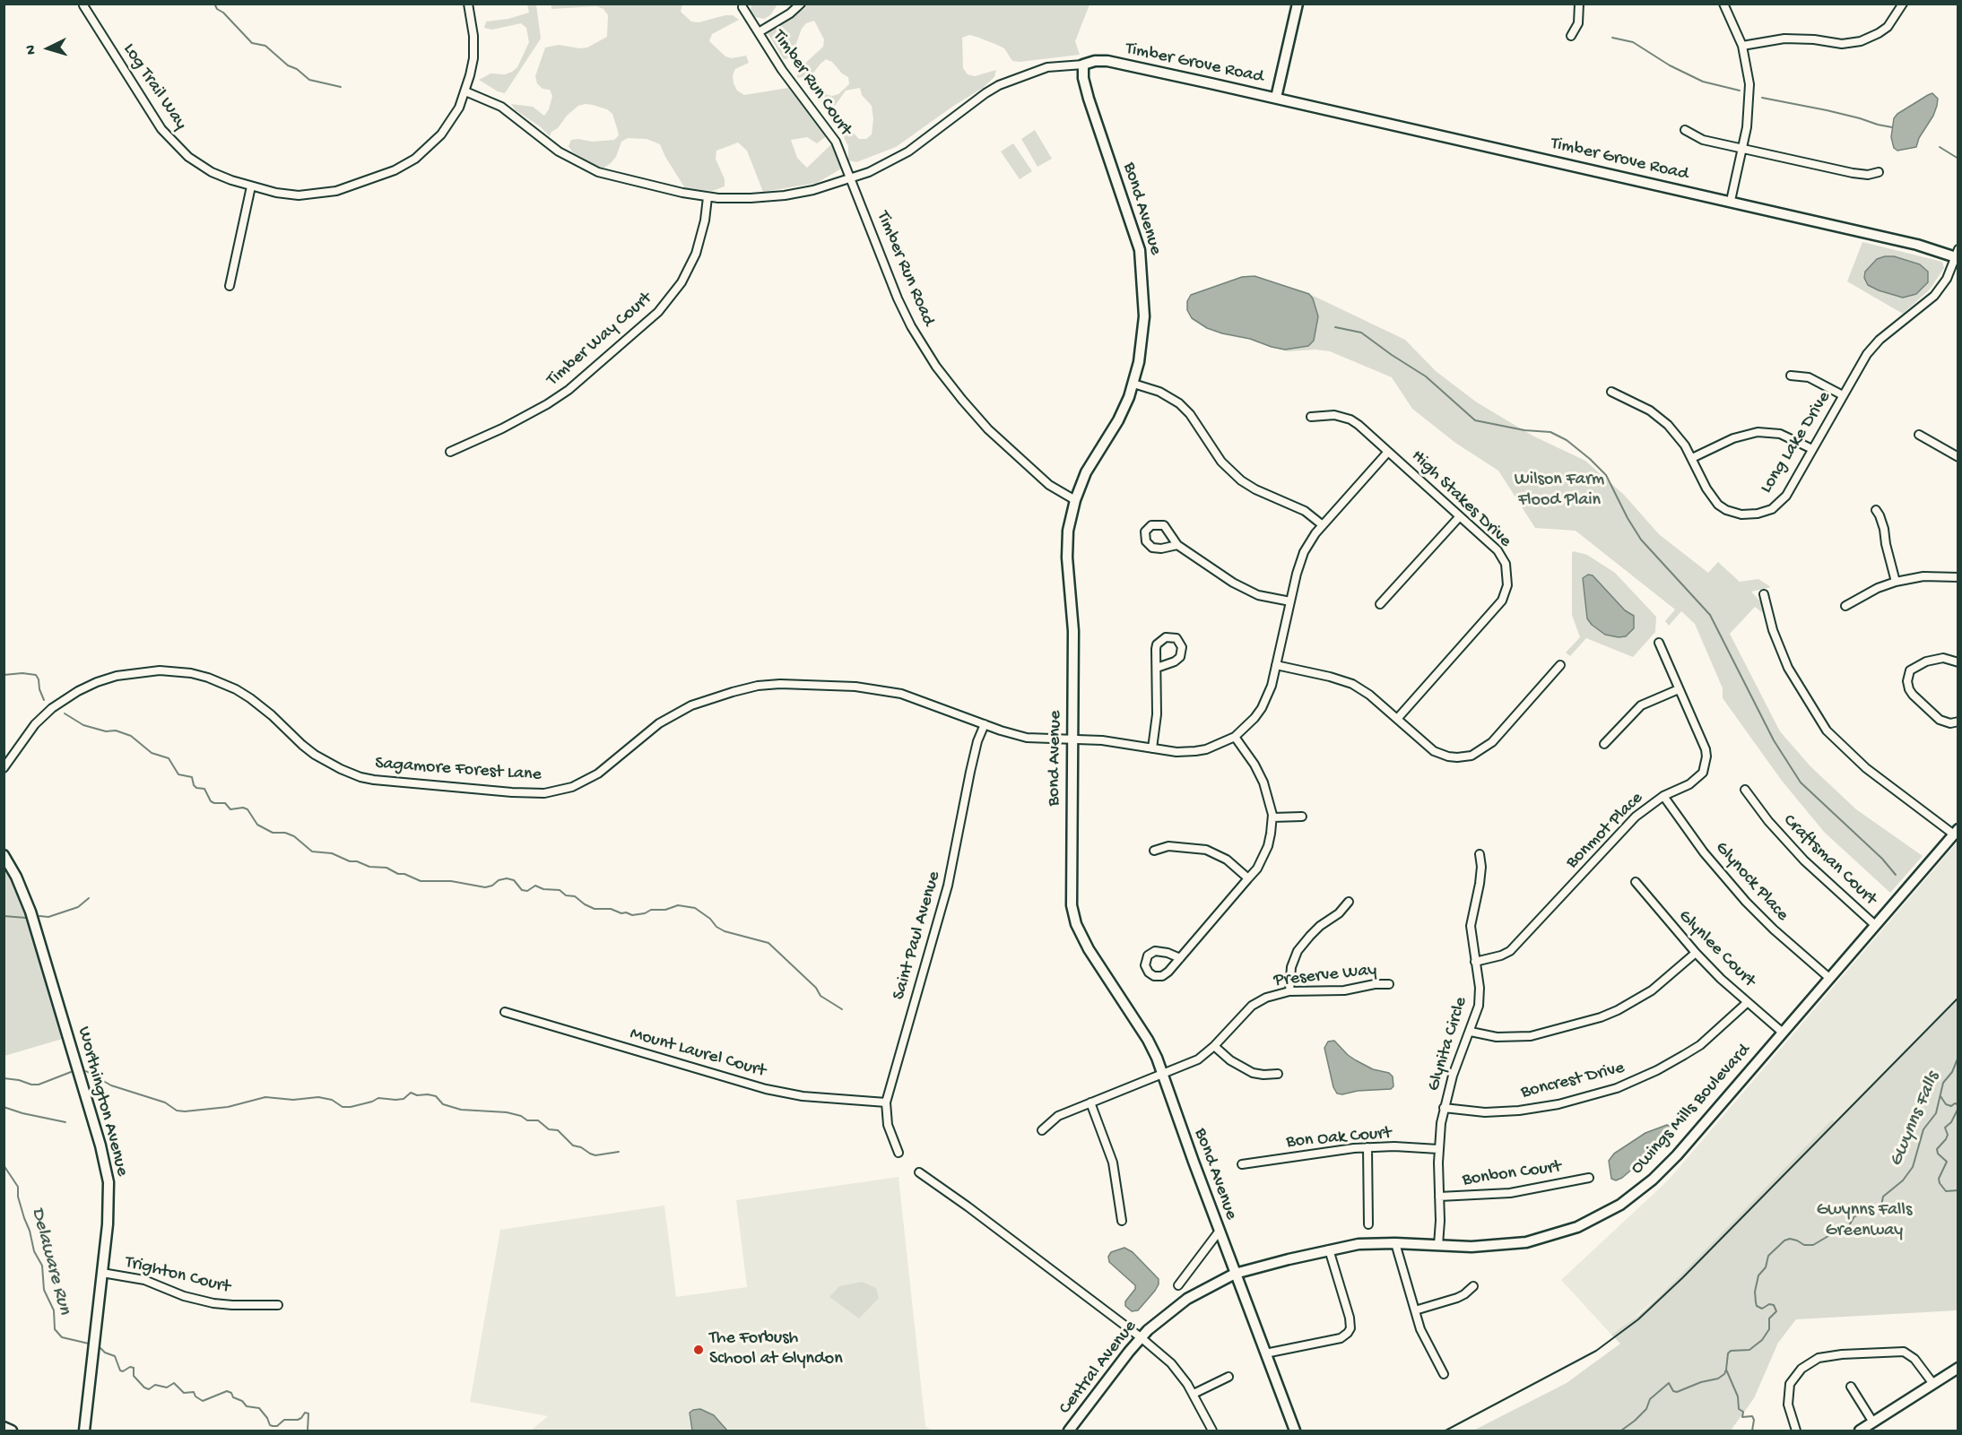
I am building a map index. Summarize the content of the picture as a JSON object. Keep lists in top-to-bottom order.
{
  "streets": {
    "street": [
      "Timber Grove Road",
      "Timber Run Court",
      "Log Trail Way",
      "Bond Avenue",
      "Timber Run Road",
      "Timber Way Court",
      "Long Lake Drive",
      "High Stakes Drive",
      "Sagamore Forest Lane",
      "Bonmot Place",
      "Craftsman Court",
      "Glynock Place",
      "Saint Paul Avenue",
      "Glynlee Court",
      "Preserve Way",
      "Glynita Circle",
      "Mount Laurel Court",
      "Boncrest Drive",
      "Worthington Avenue",
      "Owings Mills Boulevard",
      "Bon Oak Court",
      "Bonbon Court",
      "Trighton Court",
      "Central Avenue"
    ]
  },
  "crossings": [
    ["Timber Grove Road", "Timber Run Court"],
    ["Timber Grove Road", "Log Trail Way"],
    ["Timber Grove Road", "Bond Avenue"],
    ["Timber Grove Road", "Timber Run Road"],
    ["Timber Grove Road", "Timber Way Court"],
    ["Timber Grove Road", "Long Lake Drive"],
    ["Timber Run Court", "Timber Run Road"],
    ["Bond Avenue", "Timber Run Road"],
    ["Bond Avenue", "Sagamore Forest Lane"],
    ["Bond Avenue", "Preserve Way"],
    ["Bond Avenue", "Owings Mills Boulevard"],
    ["Bond Avenue", "Central Avenue"],
    ["High Stakes Drive", "Sagamore Forest Lane"],
    ["Sagamore Forest Lane", "Saint Paul Avenue"],
    ["Bonmot Place", "Glynock Place"],
    ["Bonmot Place", "Glynita Circle"],
    ["Craftsman Court", "Owings Mills Boulevard"],
    ["Glynock Place", "Owings Mills Boulevard"],
    ["Saint Paul Avenue", "Mount Laurel Court"],
    ["Glynlee Court", "Boncrest Drive"],
    ["Glynlee Court", "Owings Mills Boulevard"],
    ["Glynita Circle", "Boncrest Drive"],
    ["Glynita Circle", "Owings Mills Boulevard"],
    ["Glynita Circle", "Bon Oak Court"],
    ["Glynita Circle", "Bonbon Court"],
    ["Worthington Avenue", "Trighton Court"],
    ["Owings Mills Boulevard", "Central Avenue"]
  ],
  "water": ["Gwynns Falls", "Delaware Run"],
  "parks": ["Wilson Farm Flood Plain", "Gwynns Falls Greenway"],
  "places": ["The Forbush School at Glyndon"],
  "north": "left"
}
